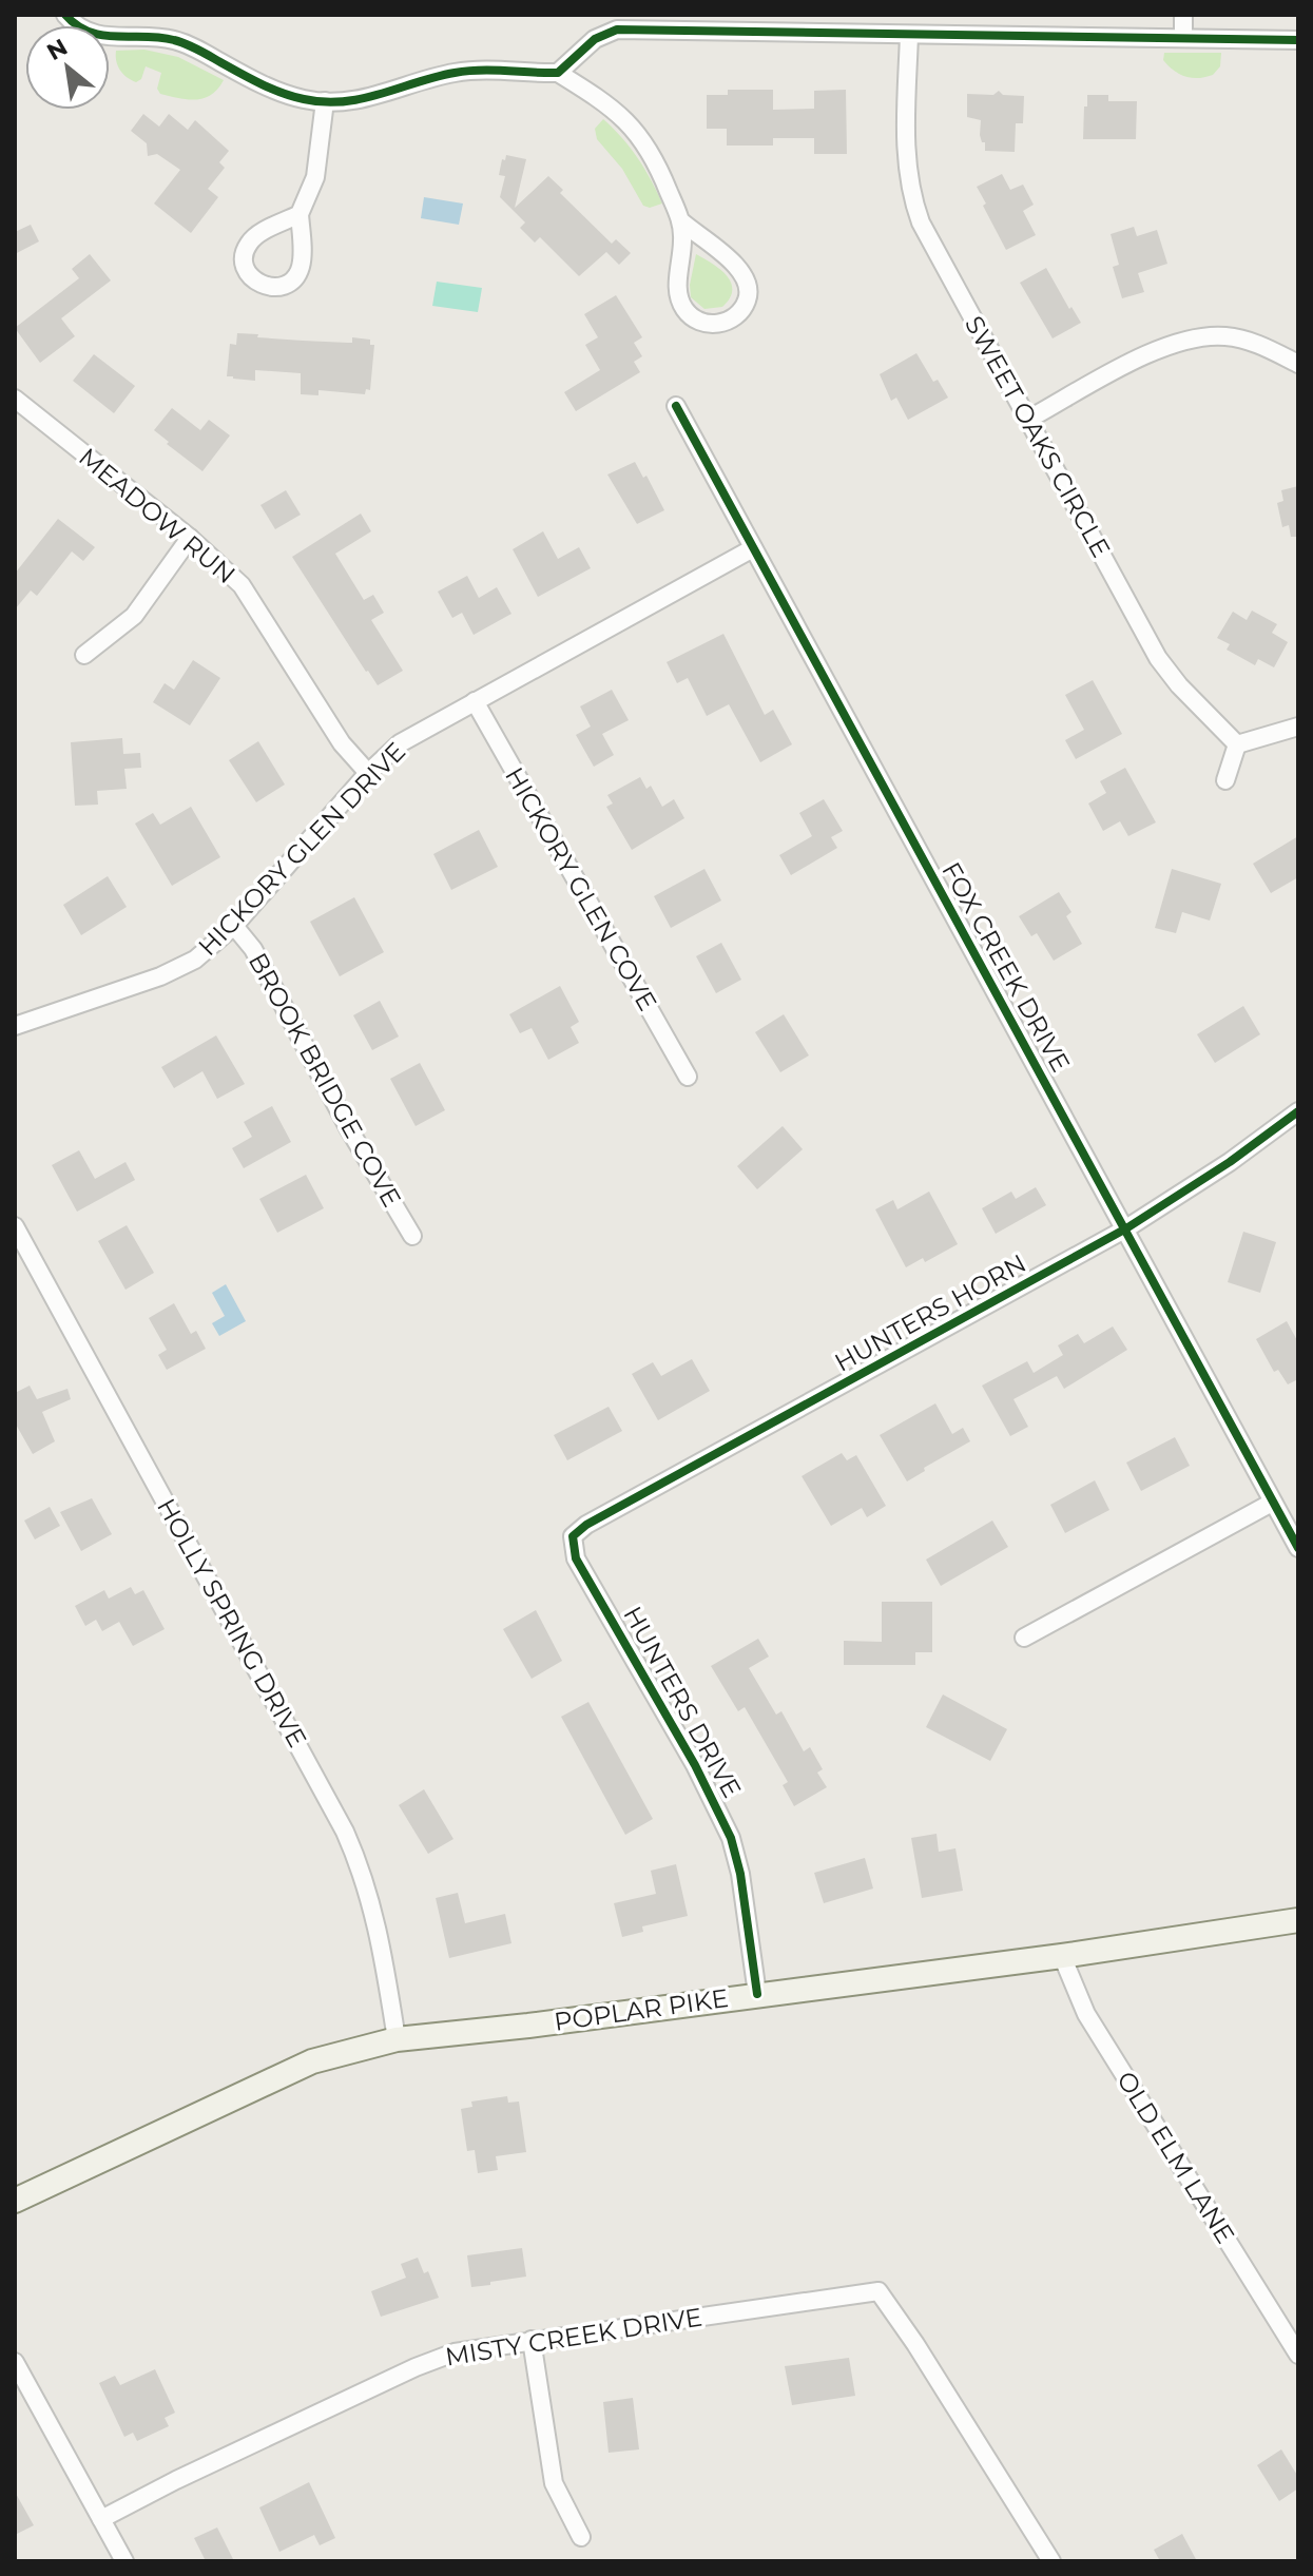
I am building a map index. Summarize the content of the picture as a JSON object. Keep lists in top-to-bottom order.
{
  "streets": {
    "main road": ["POPLAR PIKE"],
    "street": [
      "SWEET OAKS CIRCLE",
      "MEADOW RUN",
      "HICKORY GLEN DRIVE",
      "HICKORY GLEN COVE",
      "FOX CREEK DRIVE",
      "BROOK BRIDGE COVE",
      "HUNTERS HORN",
      "HOLLY SPRING DRIVE",
      "HUNTERS DRIVE",
      "OLD ELM LANE",
      "MISTY CREEK DRIVE"
    ]
  },
  "crossings": [
    ["MEADOW RUN", "HICKORY GLEN DRIVE"],
    ["HICKORY GLEN DRIVE", "HICKORY GLEN COVE"],
    ["HICKORY GLEN DRIVE", "FOX CREEK DRIVE"],
    ["HICKORY GLEN DRIVE", "BROOK BRIDGE COVE"],
    ["FOX CREEK DRIVE", "HUNTERS HORN"],
    ["HUNTERS HORN", "HUNTERS DRIVE"],
    ["HOLLY SPRING DRIVE", "POPLAR PIKE"],
    ["HUNTERS DRIVE", "POPLAR PIKE"],
    ["POPLAR PIKE", "OLD ELM LANE"]
  ],
  "north": "top left"
}
